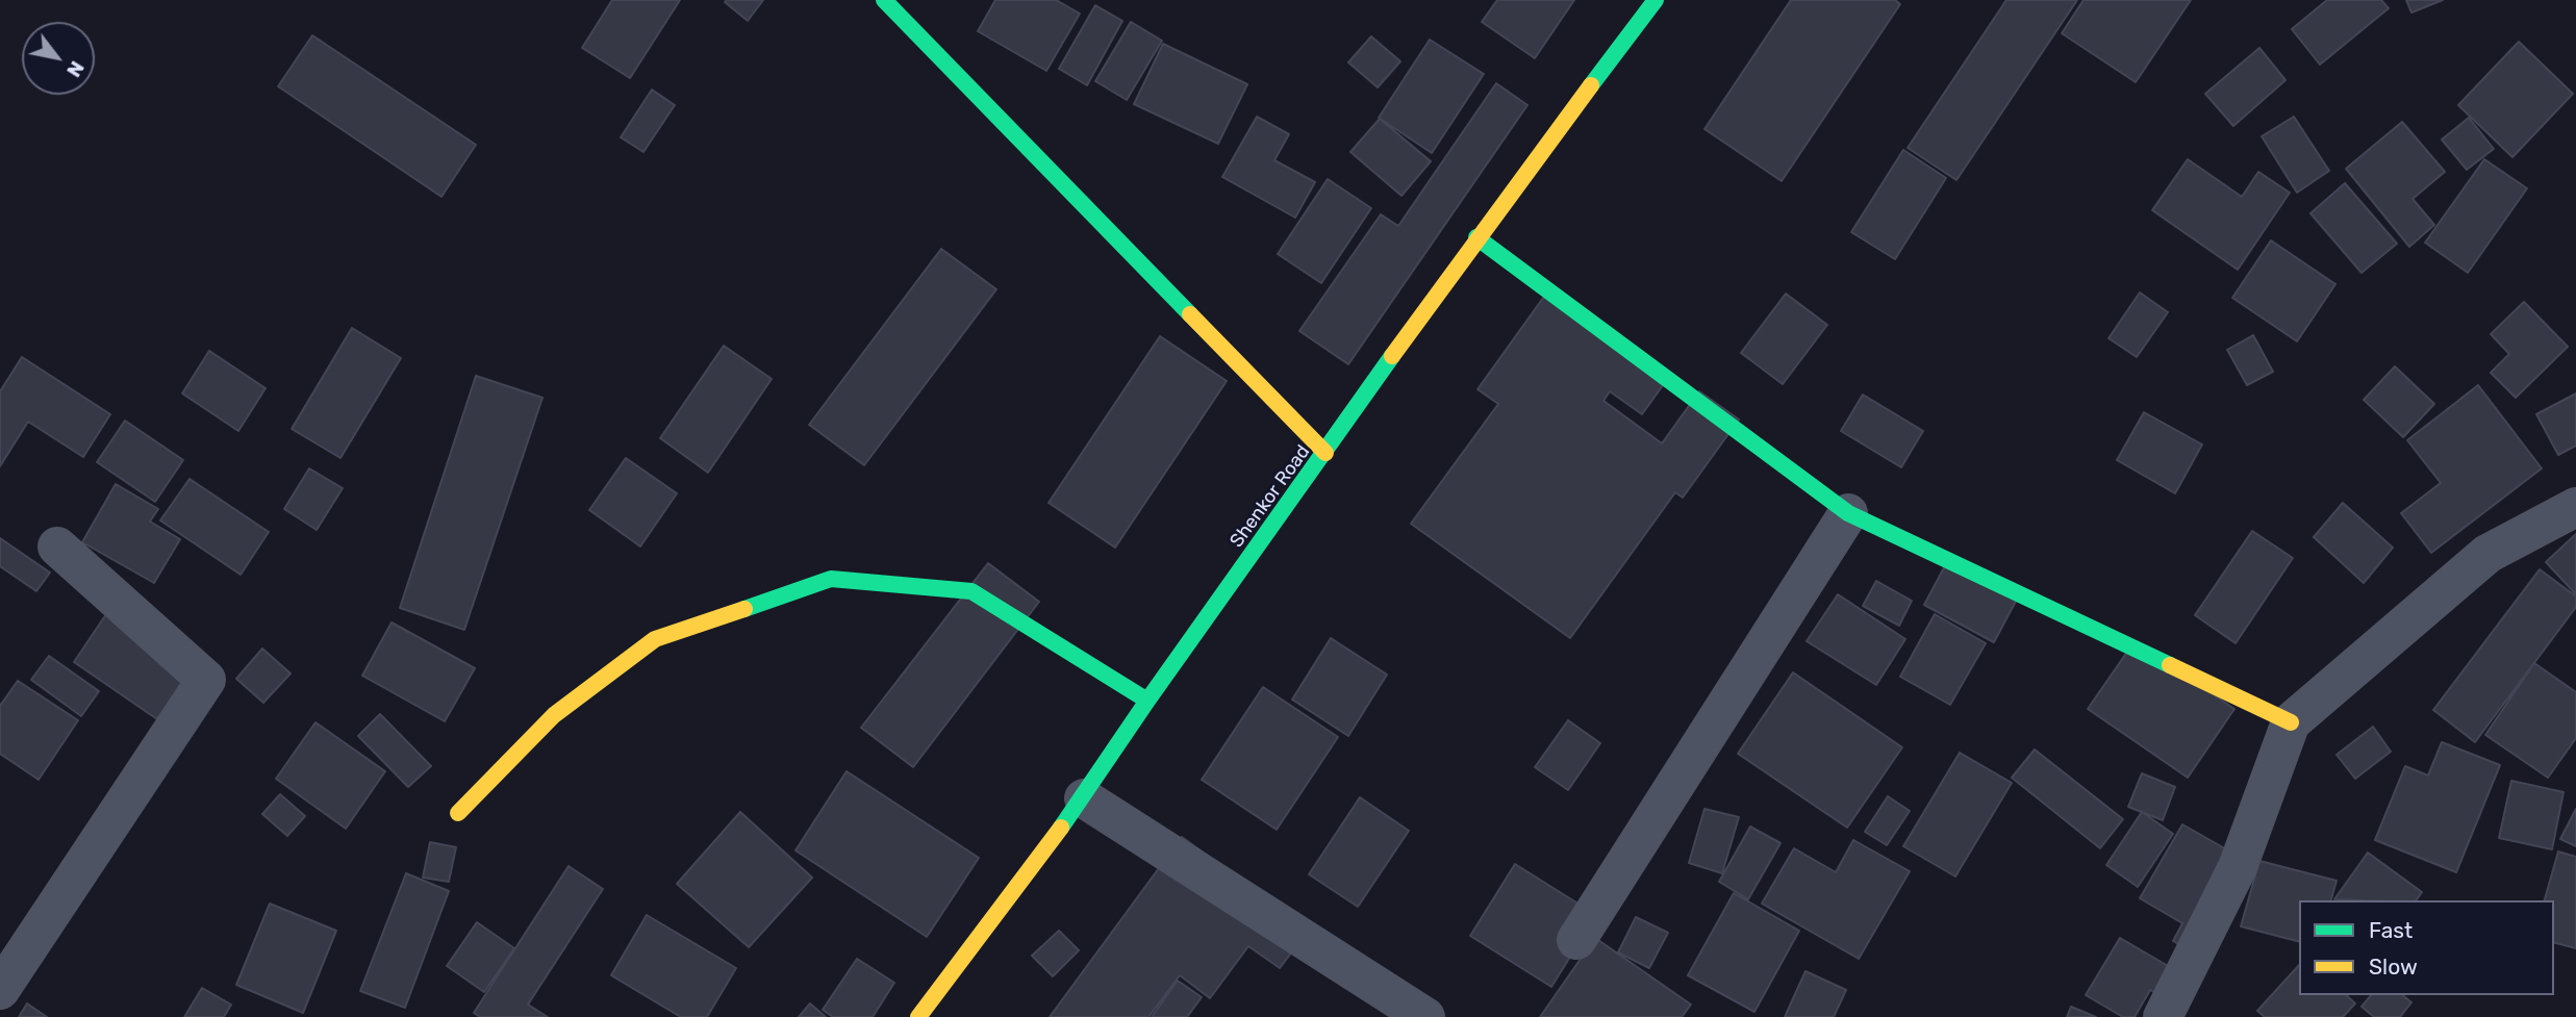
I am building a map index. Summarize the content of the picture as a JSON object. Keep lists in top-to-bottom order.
{
  "streets": {
    "street": ["Shenkor Road"]
  },
  "legend": ["Fast", "Slow"],
  "north": "bottom right"
}
